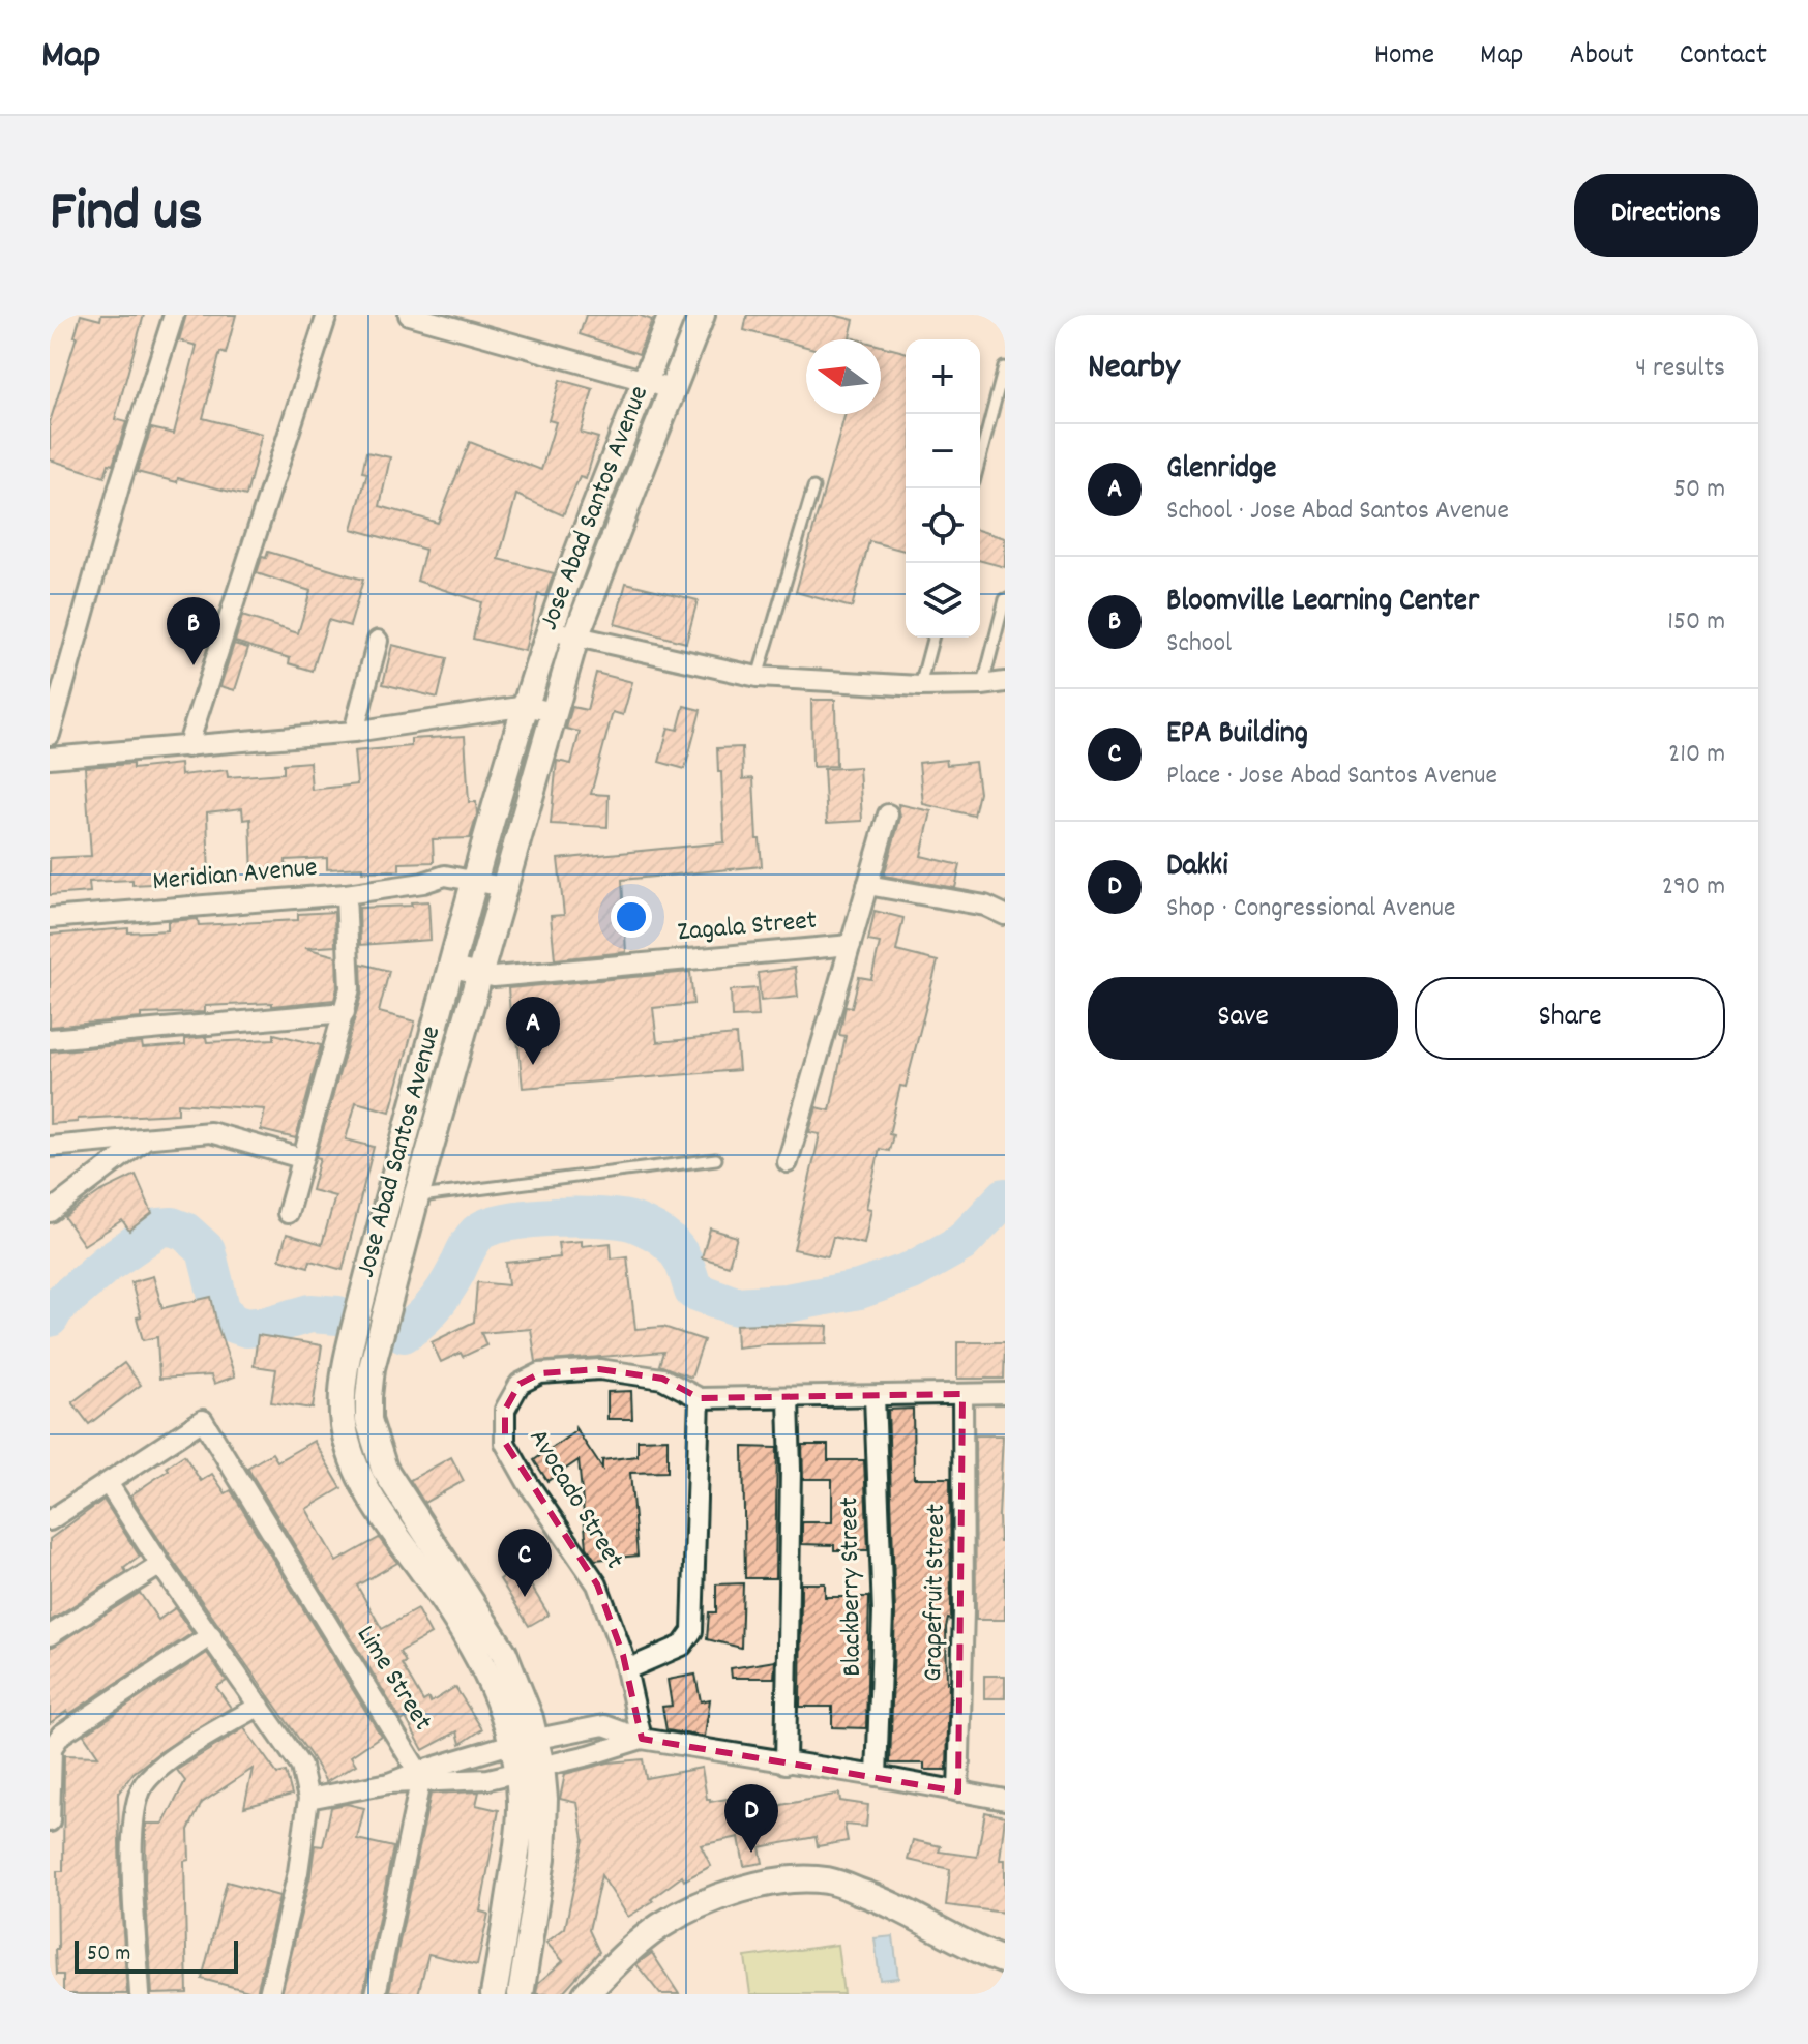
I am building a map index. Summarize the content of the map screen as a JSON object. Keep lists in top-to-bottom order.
{
  "streets": {
    "main road": ["Jose Abad Santos Avenue"],
    "street": [
      "Meridian Avenue",
      "Zagala Street",
      "Avocado Street",
      "Blackberry Street",
      "Grapefruit Street",
      "Lime Street"
    ]
  },
  "crossings": [
    ["Jose Abad Santos Avenue", "Meridian Avenue"],
    ["Jose Abad Santos Avenue", "Zagala Street"],
    ["Avocado Street", "Blackberry Street"],
    ["Avocado Street", "Grapefruit Street"]
  ],
  "scale_bar": "50 m",
  "north": "left",
  "page": {
    "header": "Map",
    "nav": [
      "Home",
      "Map",
      "About",
      "Contact"
    ],
    "title": "Find us",
    "buttons": [
      "Directions",
      ["Save", "Share"]
    ],
    "heading": ["Nearby", "4 results"],
    "map_buttons": ["+", "−"],
    "list": [
      {
        "mark": "A",
        "name": "Glenridge",
        "note": "School · Jose Abad Santos Avenue",
        "value": "50 m"
      },
      {
        "mark": "B",
        "name": "Bloomville Learning Center",
        "note": "School",
        "value": "150 m"
      },
      {
        "mark": "C",
        "name": "EPA Building",
        "note": "Place · Jose Abad Santos Avenue",
        "value": "210 m"
      },
      {
        "mark": "D",
        "name": "Dakki",
        "note": "Shop · Congressional Avenue",
        "value": "290 m"
      }
    ],
    "pins": [
      "B",
      "A",
      "C",
      "D"
    ],
    "scale": "50 m"
  }
}
